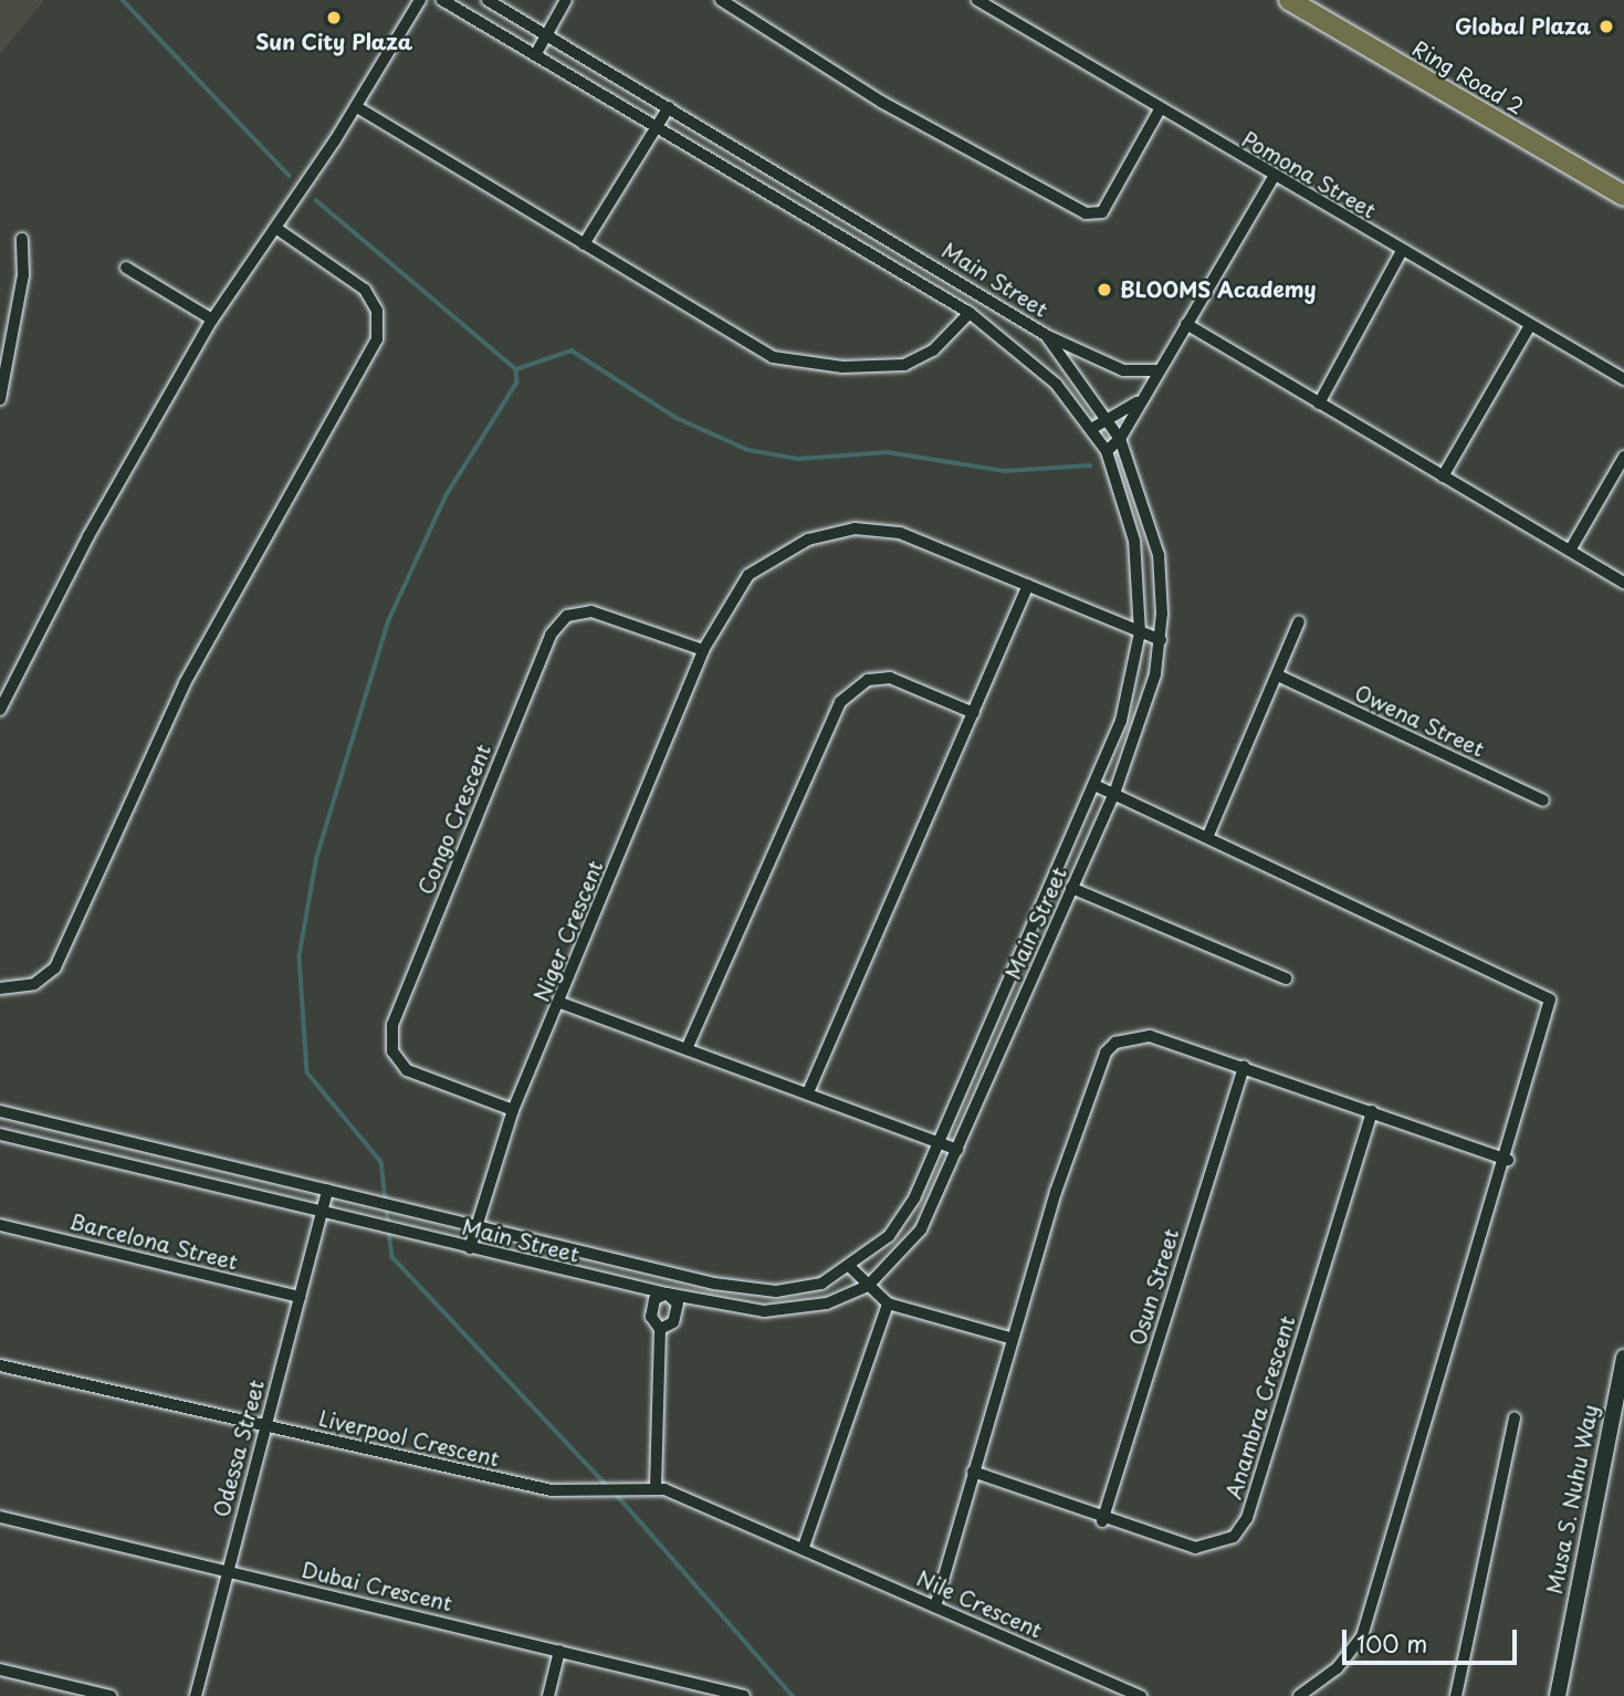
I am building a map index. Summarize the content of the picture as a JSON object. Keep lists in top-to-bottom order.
{
  "streets": {
    "main road": ["Ring Road 2"],
    "street": [
      "Pomona Street",
      "Main Street",
      "Owena Street",
      "Congo Crescent",
      "Niger Crescent",
      "Barcelona Street",
      "Osun Street",
      "Anambra Crescent",
      "Liverpool Crescent",
      "Odessa Street",
      "Musa S. Nuhu Way",
      "Dubai Crescent",
      "Nile Crescent"
    ]
  },
  "crossings": [
    ["Main Street", "Niger Crescent"],
    ["Main Street", "Odessa Street"],
    ["Congo Crescent", "Niger Crescent"],
    ["Barcelona Street", "Odessa Street"],
    ["Osun Street", "Anambra Crescent"],
    ["Liverpool Crescent", "Odessa Street"],
    ["Liverpool Crescent", "Nile Crescent"],
    ["Odessa Street", "Dubai Crescent"]
  ],
  "places": ["Sun City Plaza", "Global Plaza", "BLOOMS Academy"],
  "scale_bar": "100 m"
}
